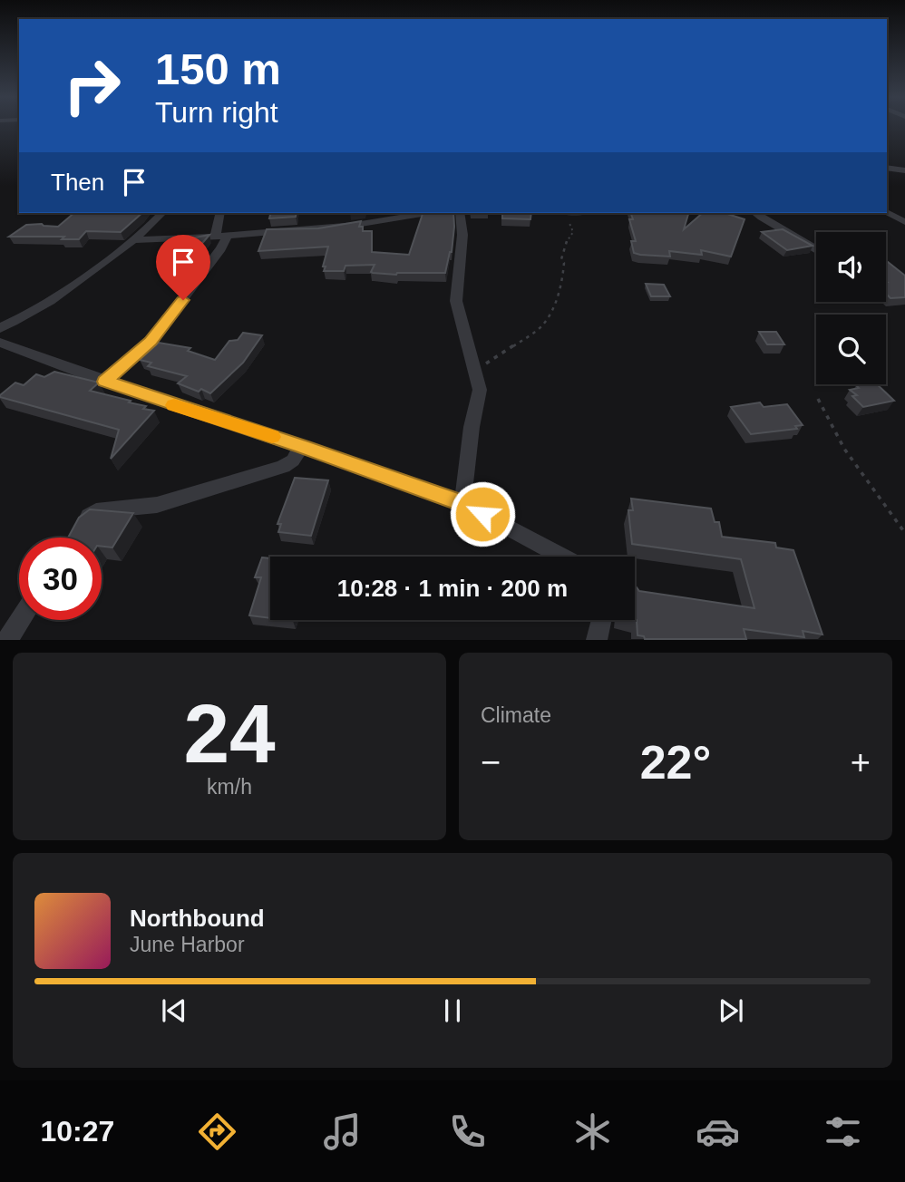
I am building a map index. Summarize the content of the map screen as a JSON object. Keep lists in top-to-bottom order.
{
  "page": {
    "turn": ["150 m", "Turn right"],
    "then": "Then",
    "limit": "30",
    "trip": "10:28 · 1 min · 200 m",
    "tile": [
      ["24", "km/h"],
      "Climate"
    ],
    "heat": ["−", "22°", "+"],
    "song": ["Northbound", "June Harbor"],
    "tabs": "10:27"
  }
}
